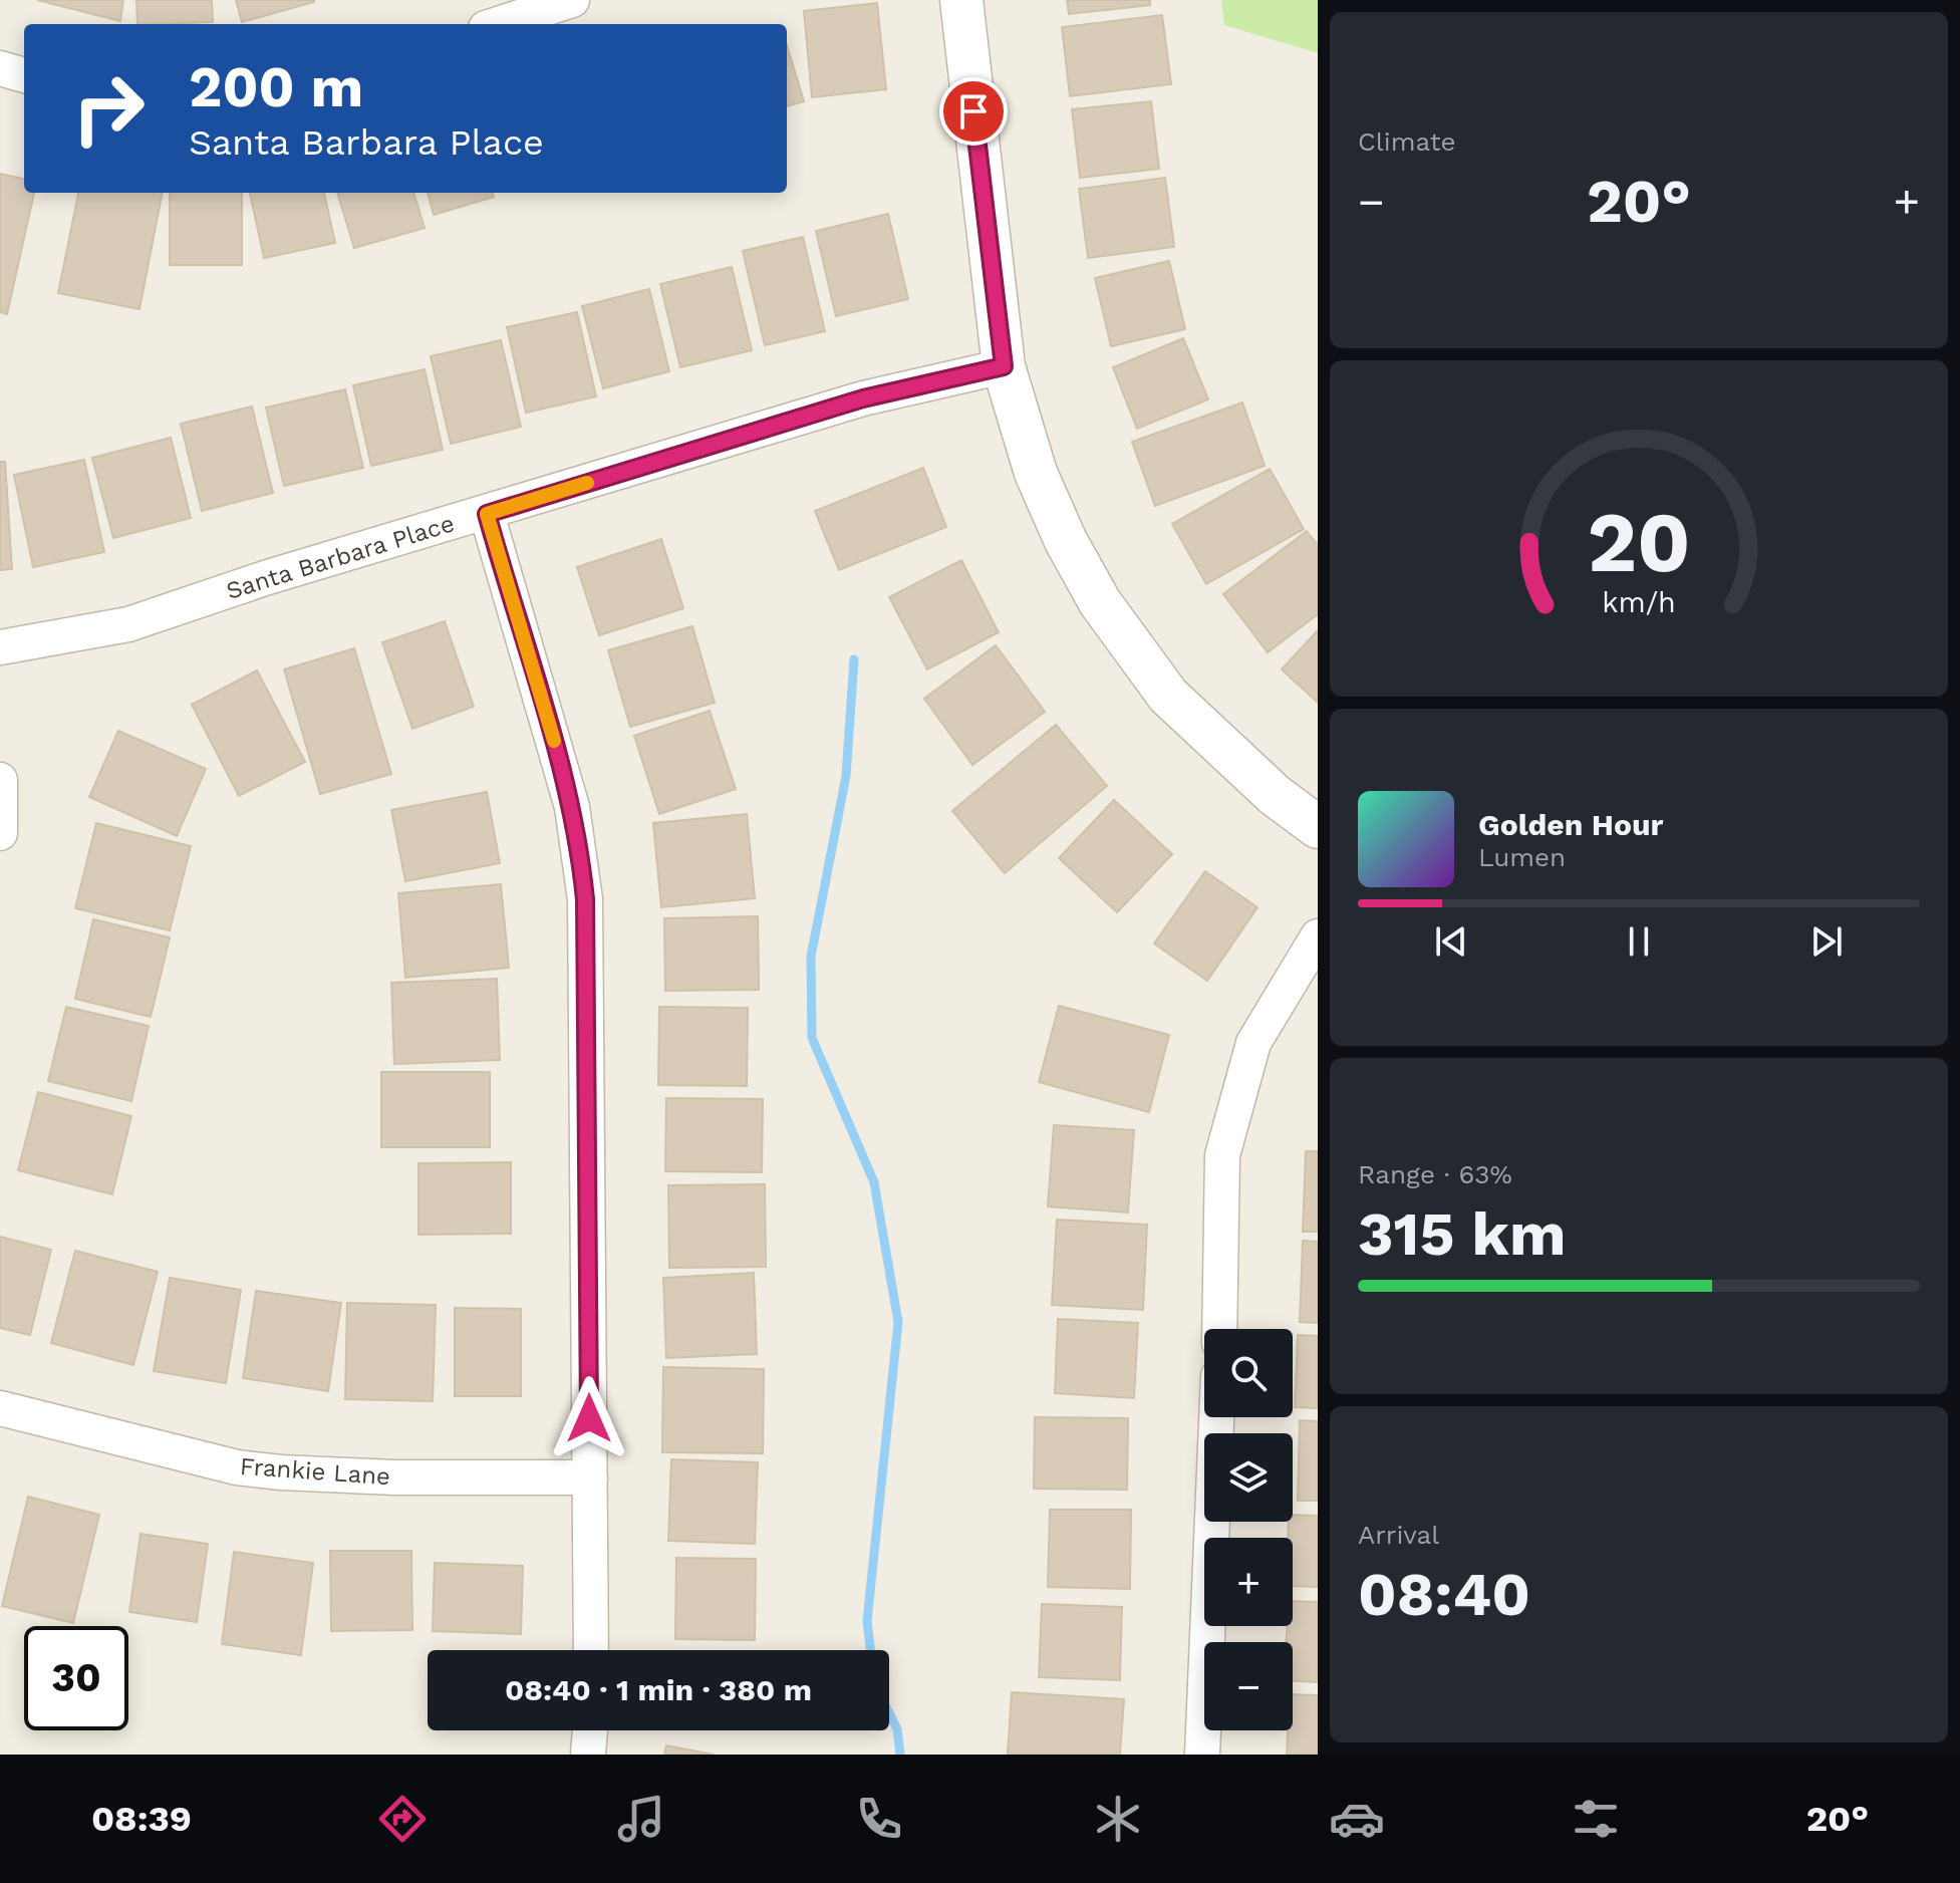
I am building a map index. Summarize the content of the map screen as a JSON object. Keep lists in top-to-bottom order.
{
  "streets": {
    "street": ["Santa Barbara Place", "Frankie Lane"]
  },
  "page": {
    "tile": [
      "Climate",
      ["Range · 63%", "315 km"],
      ["Arrival", "08:40"]
    ],
    "turn": ["200 m", "Santa Barbara Place"],
    "heat": ["−", "20°", "+"],
    "song": ["Golden Hour", "Lumen"],
    "map_buttons": ["+", "−"],
    "limit": "30",
    "trip": "08:40 · 1 min · 380 m",
    "tabs": ["08:39", "20°"],
    "gauge": ["20", "km/h"]
  }
}
